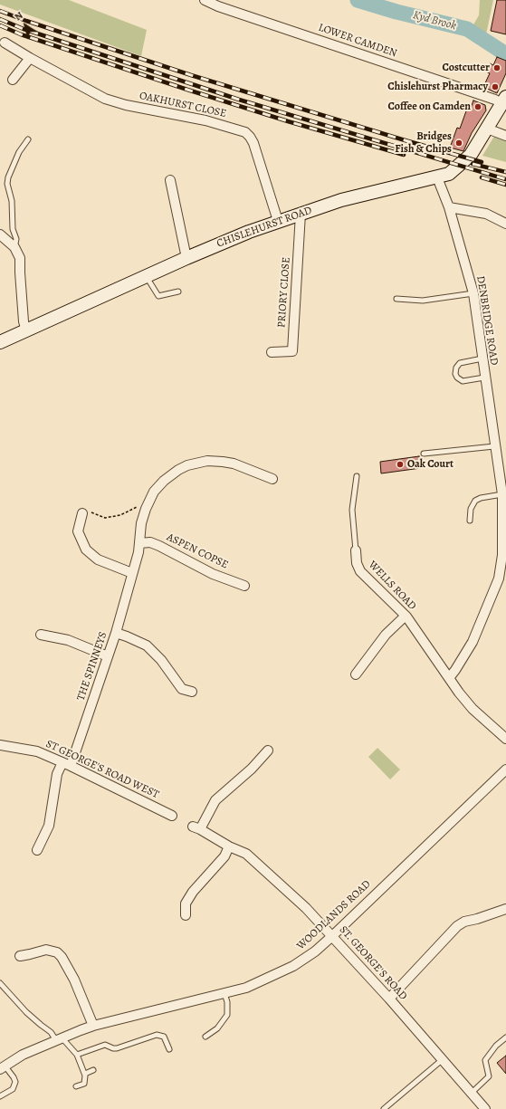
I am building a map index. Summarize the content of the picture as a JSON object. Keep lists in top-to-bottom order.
{
  "streets": {
    "main road": ["CHISLEHURST ROAD"],
    "street": [
      "LOWER CAMDEN",
      "OAKHURST CLOSE",
      "PRIORY CLOSE",
      "DENBRIDGE ROAD",
      "ASPEN COPSE",
      "WELLS ROAD",
      "THE SPINNEYS",
      "ST GEORGE'S ROAD WEST",
      "WOODLANDS ROAD",
      "ST. GEORGE'S ROAD"
    ]
  },
  "crossings": [
    ["LOWER CAMDEN", "CHISLEHURST ROAD"],
    ["OAKHURST CLOSE", "CHISLEHURST ROAD"],
    ["CHISLEHURST ROAD", "PRIORY CLOSE"],
    ["CHISLEHURST ROAD", "DENBRIDGE ROAD"],
    ["DENBRIDGE ROAD", "WELLS ROAD"],
    ["ASPEN COPSE", "THE SPINNEYS"],
    ["THE SPINNEYS", "ST GEORGE'S ROAD WEST"],
    ["WOODLANDS ROAD", "ST. GEORGE'S ROAD"]
  ],
  "water": ["Kyd Brook"],
  "places": [
    "Costcutter",
    "Chislehurst Pharmacy",
    "Coffee on Camden",
    "Bridges Fish & Chips",
    "Oak Court"
  ],
  "north": "top left"
}
